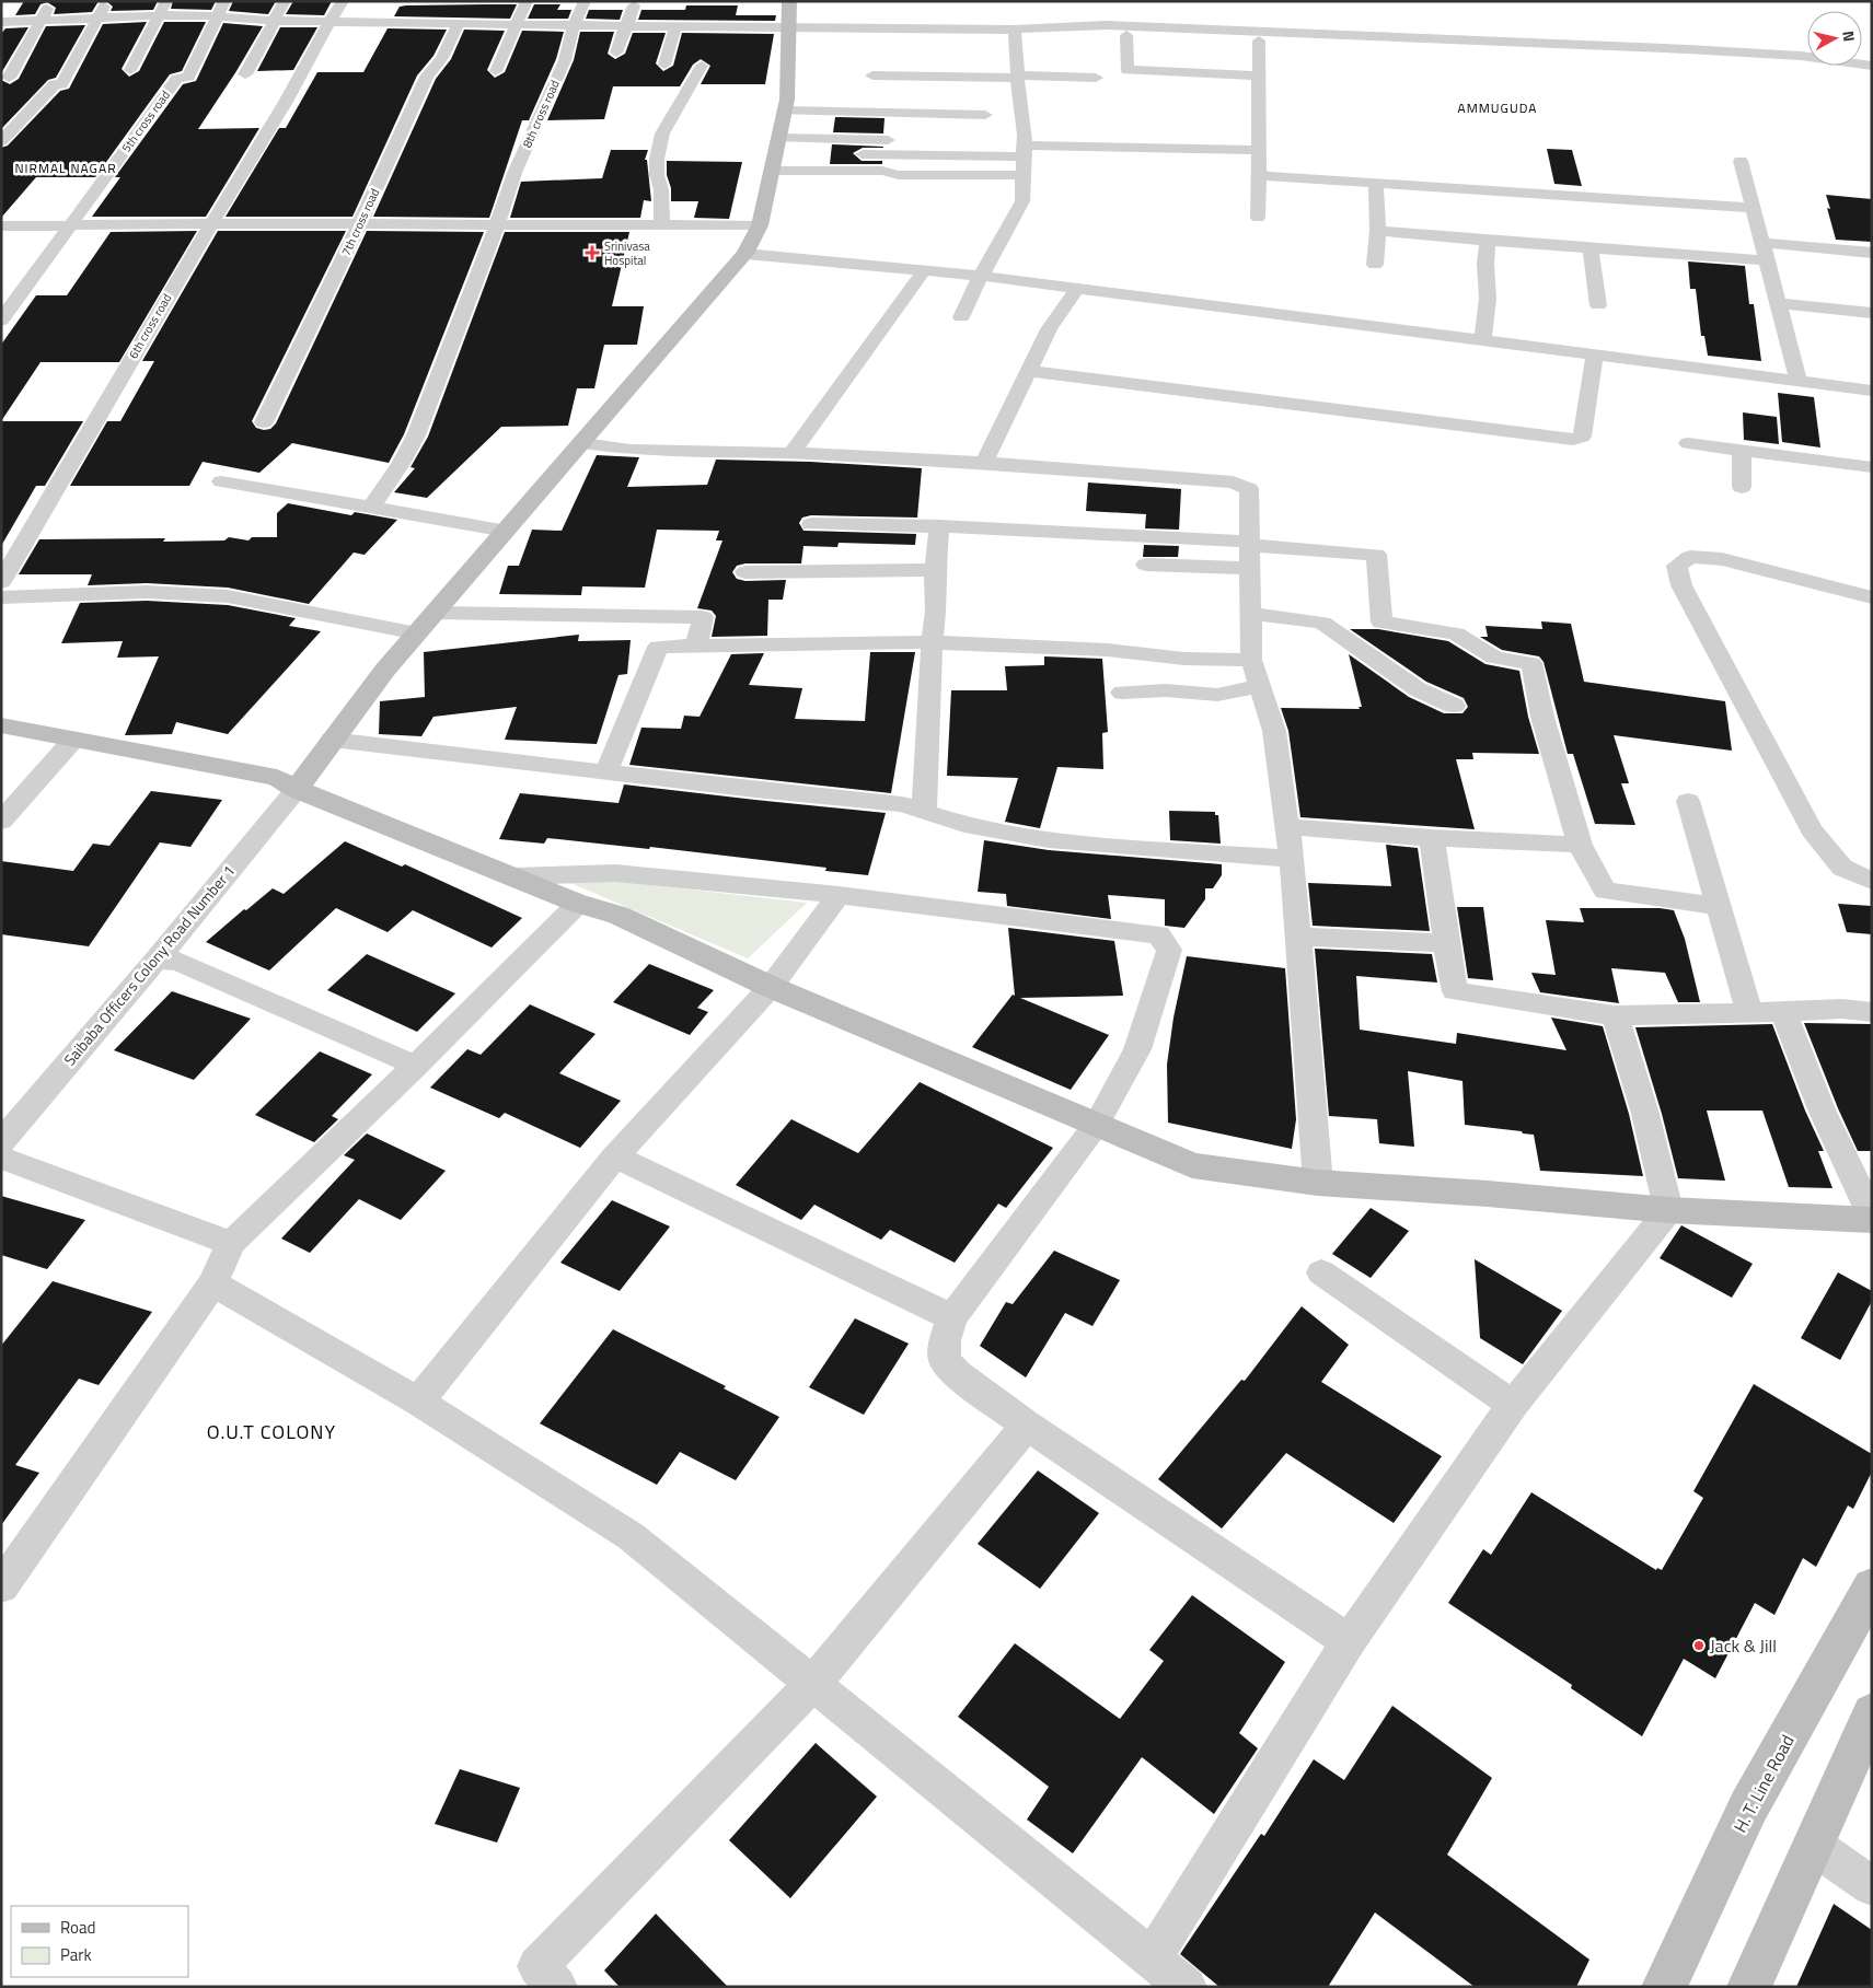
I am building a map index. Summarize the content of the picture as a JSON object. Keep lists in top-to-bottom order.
{
  "streets": {
    "street": [
      "8th cross road",
      "5th cross road",
      "7th cross road",
      "6th cross road",
      "Saibaba Officers Colony Road Number 1",
      "H. T. Line Road"
    ]
  },
  "districts": ["AMMUGUDA", "NIRMAL NAGAR", "O.U.T COLONY"],
  "places": {
    "health": ["Srinivasa Hospital"],
    "other": ["Jack & Jill"]
  },
  "legend": ["Road", "Park"],
  "north": "right"
}
